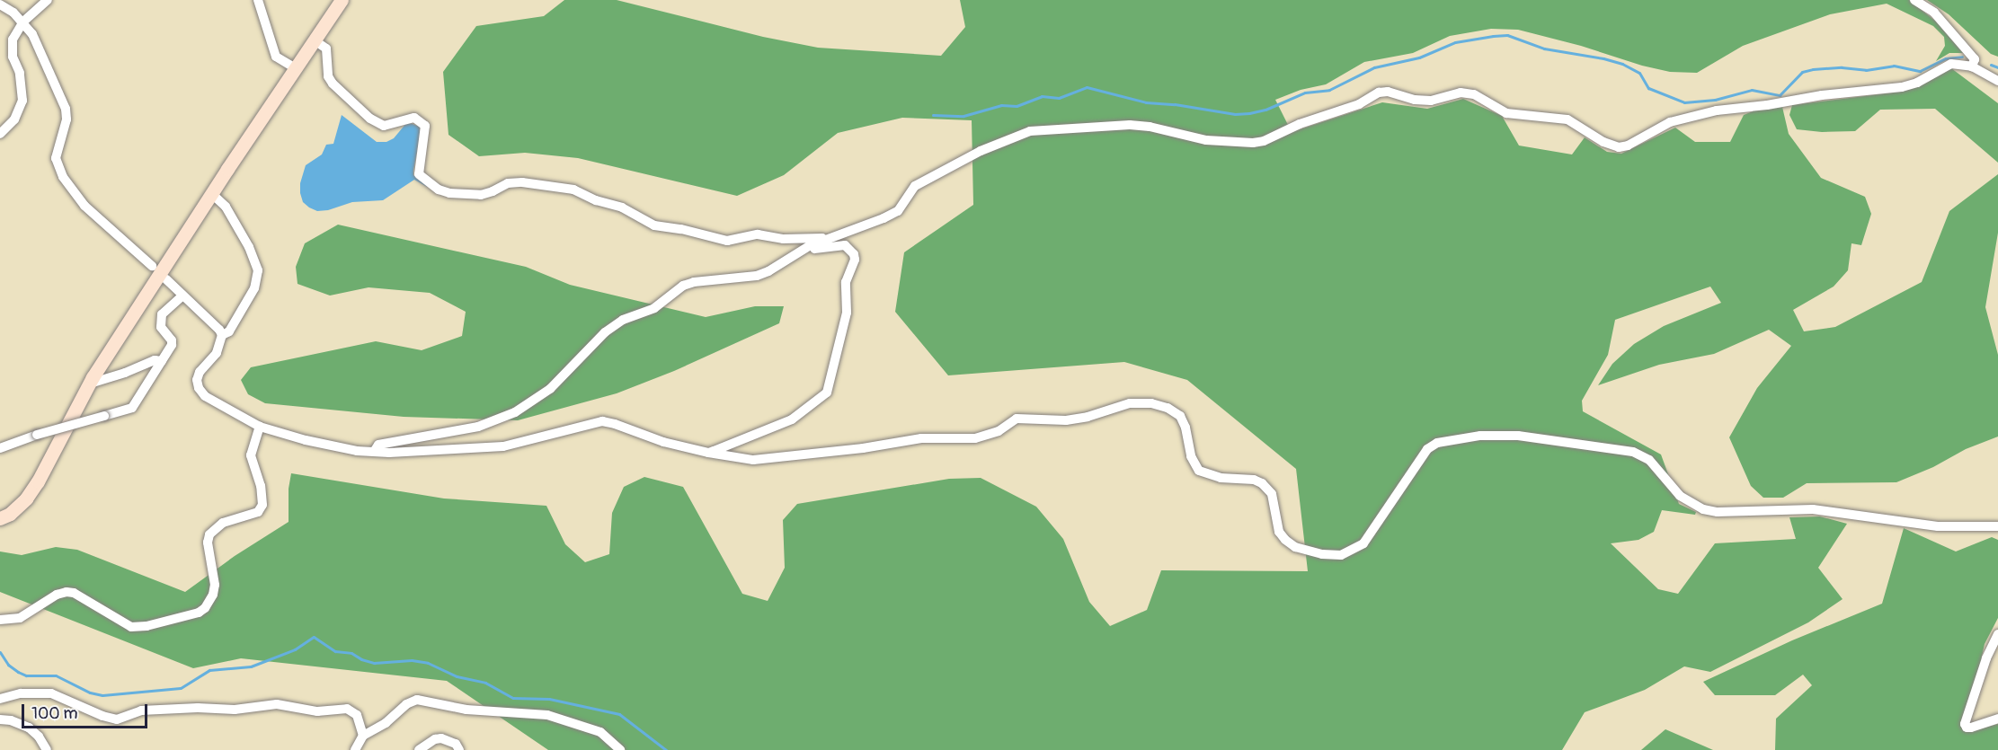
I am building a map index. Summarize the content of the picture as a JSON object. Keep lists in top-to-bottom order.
{
  "scale_bar": "100 m"
}
